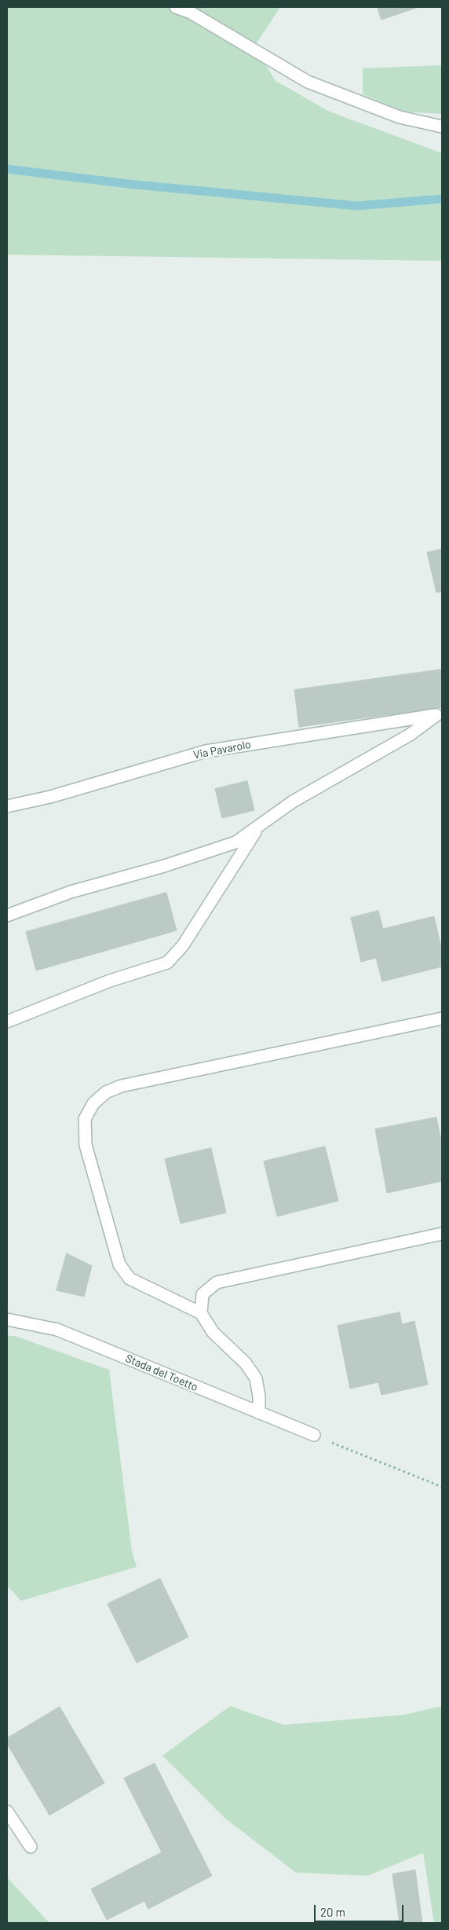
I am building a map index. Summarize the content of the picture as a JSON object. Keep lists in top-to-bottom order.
{
  "streets": {
    "street": ["Via Pavarolo", "Stada del Toetto"]
  },
  "scale_bar": "20 m"
}
